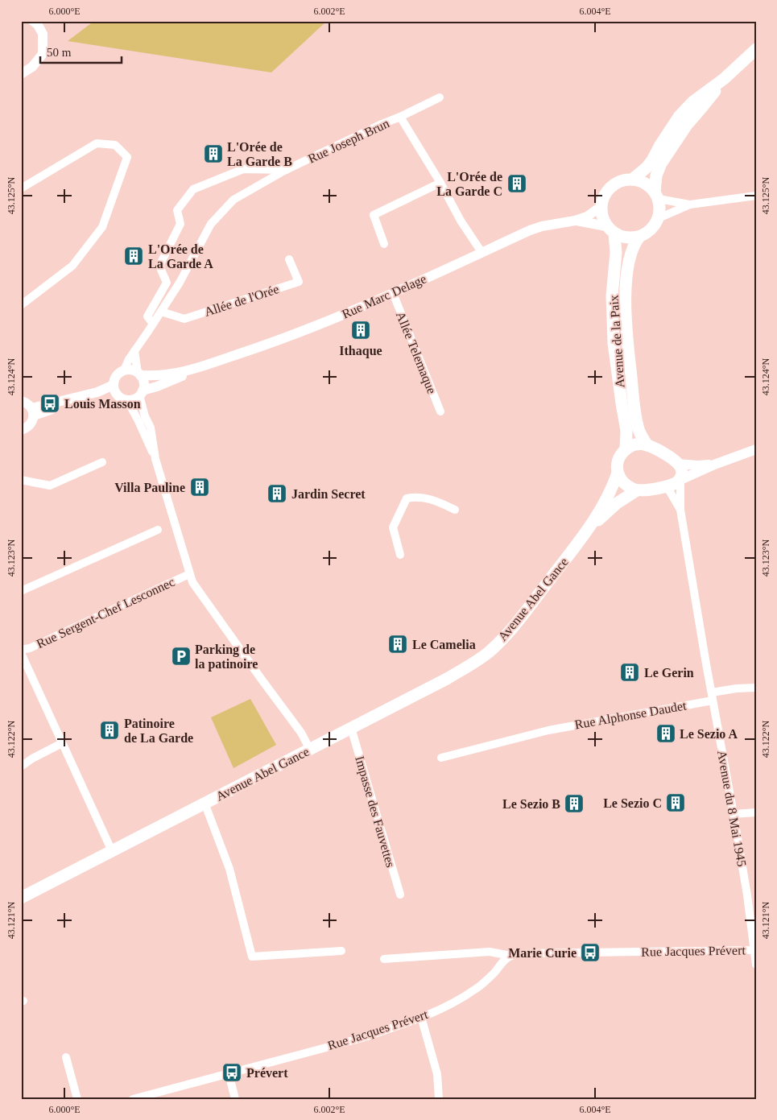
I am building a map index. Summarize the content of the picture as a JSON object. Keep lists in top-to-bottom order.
{
  "streets": {
    "main road": ["Avenue de la Paix", "Avenue Abel Gance"],
    "street": [
      "Rue Joseph Brun",
      "Rue Marc Delage",
      "Allée de l'Orée",
      "Allée Telemaque",
      "Rue Sergent-Chef Lesconnec",
      "Rue Alphonse Daudet",
      "Avenue du 8 Mai 1945",
      "Impasse des Fauvettes",
      "Rue Jacques Prévert"
    ]
  },
  "crossings": [
    ["Rue Joseph Brun", "Rue Marc Delage"],
    ["Rue Joseph Brun", "Allée de l'Orée"],
    ["Rue Marc Delage", "Avenue de la Paix"],
    ["Rue Marc Delage", "Allée Telemaque"],
    ["Avenue de la Paix", "Avenue Abel Gance"],
    ["Avenue de la Paix", "Avenue du 8 Mai 1945"],
    ["Avenue Abel Gance", "Avenue du 8 Mai 1945"],
    ["Avenue Abel Gance", "Impasse des Fauvettes"],
    ["Rue Alphonse Daudet", "Avenue du 8 Mai 1945"],
    ["Avenue du 8 Mai 1945", "Rue Jacques Prévert"]
  ],
  "places": {
    "building": [
      "L'Orée de La Garde B",
      "L'Orée de La Garde C",
      "L'Orée de La Garde A",
      "Ithaque",
      "Villa Pauline",
      "Jardin Secret",
      "Le Camelia",
      "Le Gerin",
      "Patinoire de La Garde",
      "Le Sezio A",
      "Le Sezio C",
      "Le Sezio B"
    ],
    "bus stop": ["Louis Masson", "Marie Curie", "Prévert"],
    "parking": ["Parking de la patinoire"]
  },
  "scale_bar": "50 m",
  "coordinates": [
    "6.000°E",
    "6.002°E",
    "6.004°E",
    "43.125°N",
    "43.124°N",
    "43.123°N",
    "43.122°N",
    "43.121°N"
  ]
}
